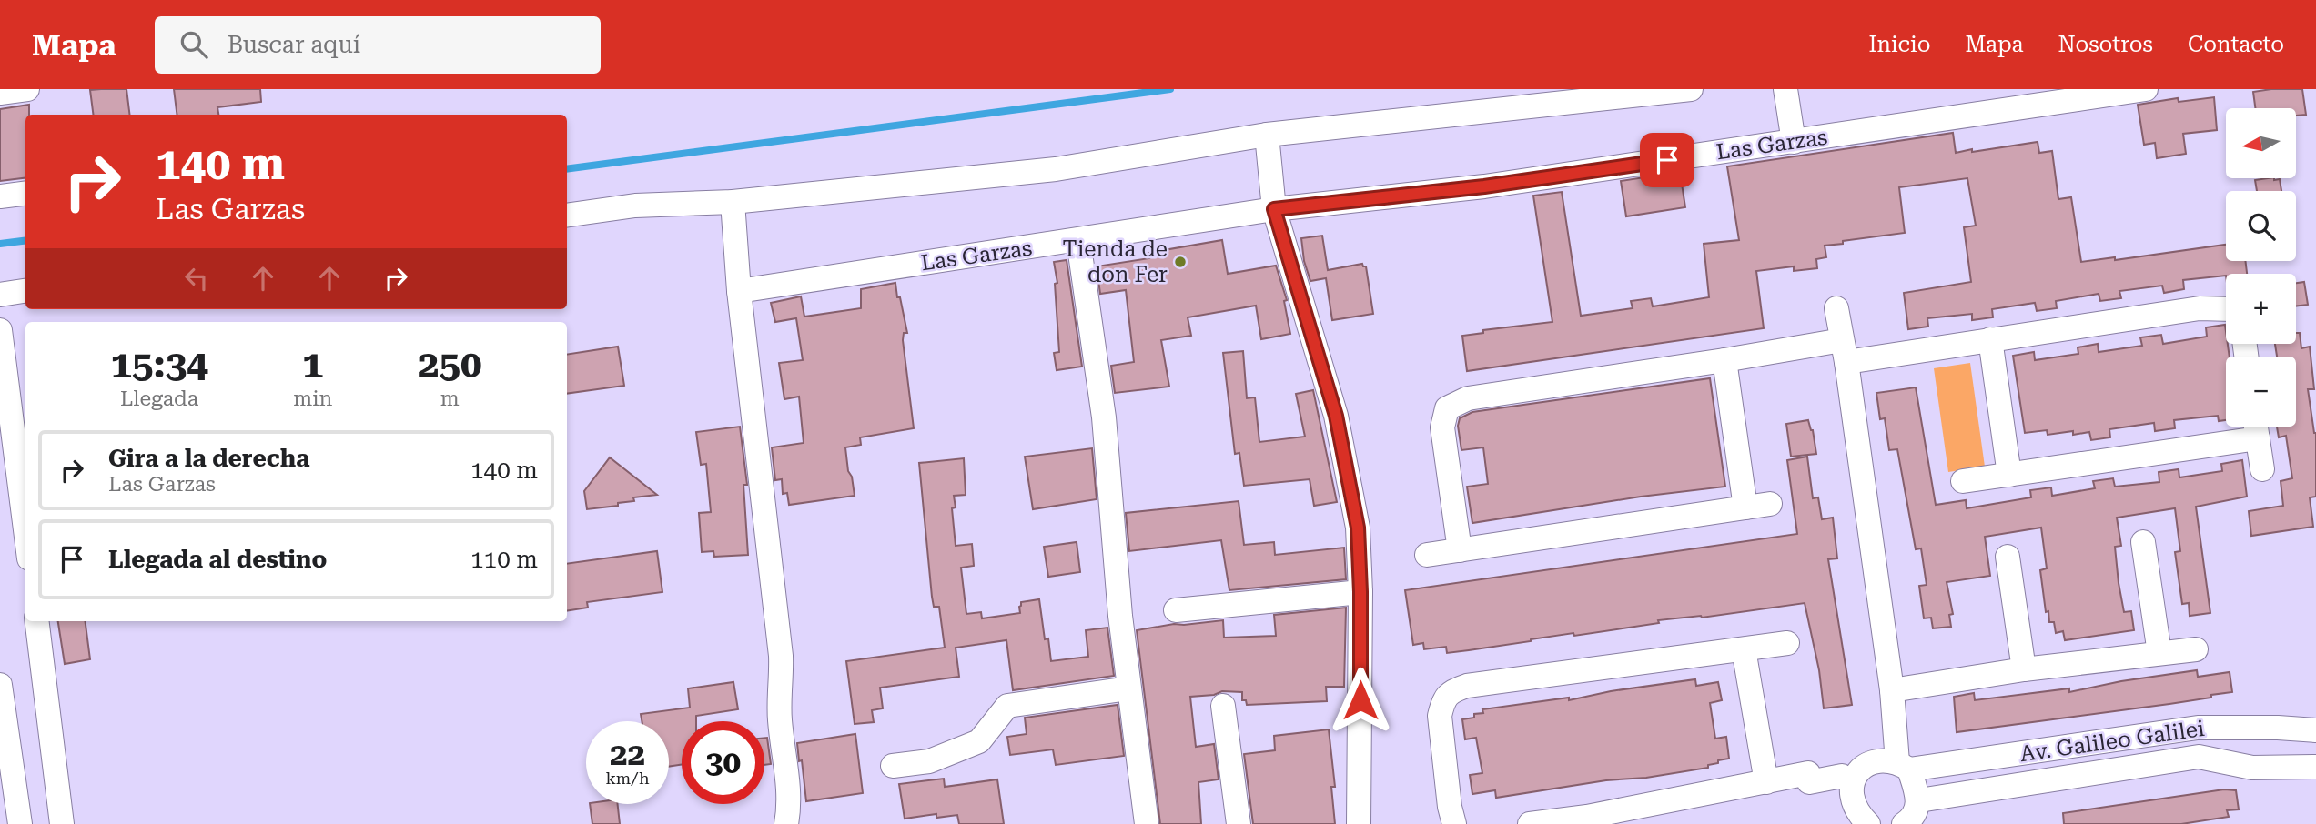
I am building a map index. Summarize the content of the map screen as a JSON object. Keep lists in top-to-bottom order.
{
  "streets": {
    "street": ["Las Garzas", "Av. Galileo Galilei"]
  },
  "places": ["Tienda de don Fer"],
  "north": "left",
  "page": {
    "header": "Mapa",
    "search": "Buscar aquí",
    "nav": [
      "Inicio",
      "Mapa",
      "Nosotros",
      "Contacto"
    ],
    "map_buttons": ["+", "−"],
    "turn": ["140 m", "Las Garzas"],
    "eta": [
      "15:34",
      "Llegada",
      "1",
      "min",
      "250",
      "m"
    ],
    "list": [
      {
        "name": "Gira a la derecha",
        "note": "Las Garzas",
        "value": "140 m"
      },
      {
        "name": "Llegada al destino",
        "value": "110 m"
      }
    ],
    "speed": "22 km/h",
    "limit": "30"
  }
}
